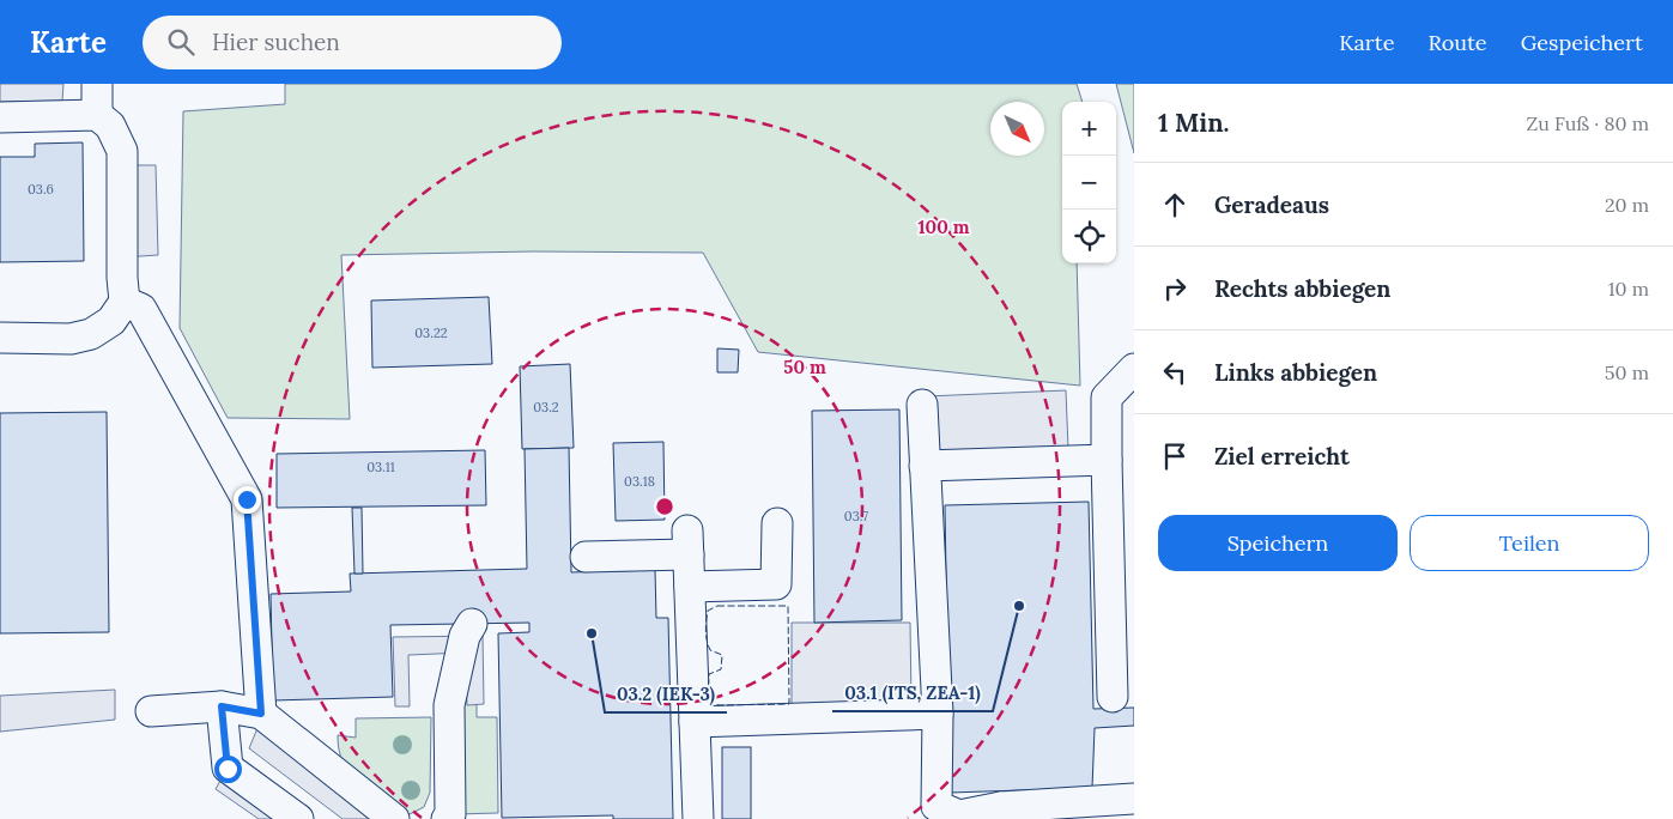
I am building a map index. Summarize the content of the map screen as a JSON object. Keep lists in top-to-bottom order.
{
  "places": ["03.1 (ITS, ZEA-1)", "03.2 (IEK-3)"],
  "house_numbers": [
    "03.6",
    "03.22",
    "03.2",
    "03.11",
    "03.18",
    "03.7"
  ],
  "north": "bottom right",
  "page": {
    "header": "Karte",
    "search": "Hier suchen",
    "nav": ["Karte", "Route", "Gespeichert"],
    "heading": ["1 Min.", "Zu Fuß · 80 m"],
    "map_buttons": ["+", "−"],
    "list": [
      ["Geradeaus", "20 m"],
      ["Rechts abbiegen", "10 m"],
      ["Links abbiegen", "50 m"],
      "Ziel erreicht"
    ],
    "buttons": ["Speichern", "Teilen"]
  },
  "rings": ["100 m", "50 m"]
}
